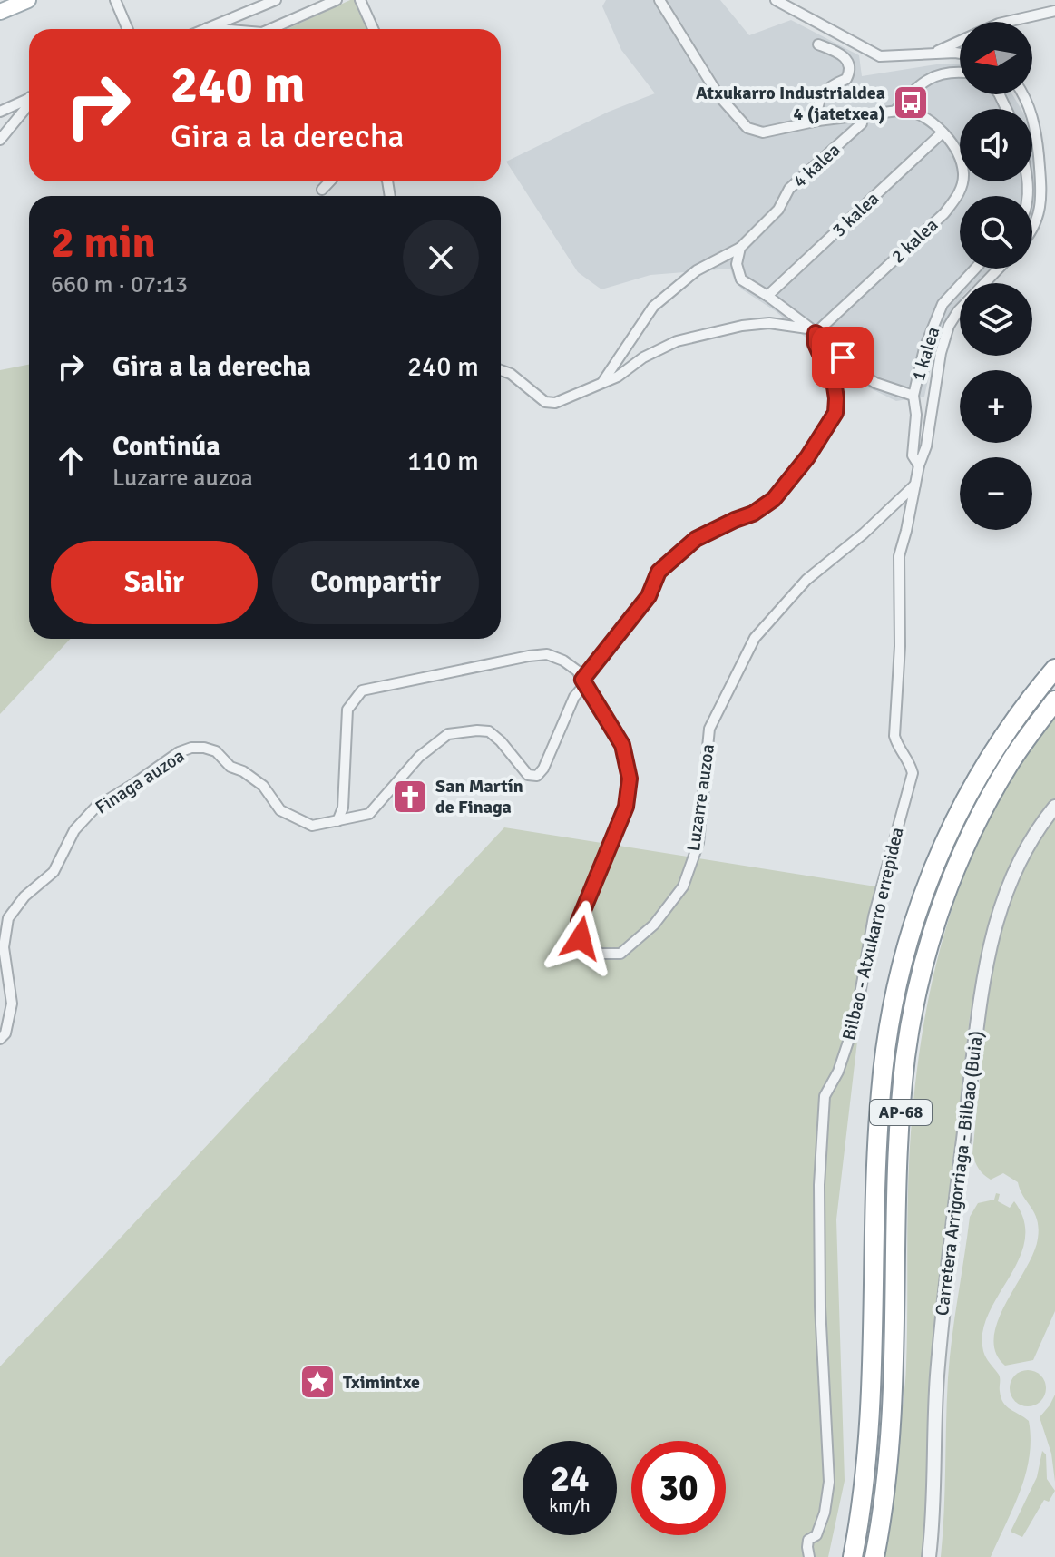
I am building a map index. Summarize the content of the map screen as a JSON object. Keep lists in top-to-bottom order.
{
  "streets": {
    "highway": ["AP-68"],
    "street": [
      "4 kalea",
      "3 kalea",
      "2 kalea",
      "1 kalea",
      "Finaga auzoa",
      "Luzarre auzoa",
      "Bilbao - Atxukarro errepidea",
      "Carretera Arrigorriaga - Bilbao (Buia)"
    ]
  },
  "crossings": [
    ["4 kalea", "2 kalea"],
    ["3 kalea", "2 kalea"],
    ["2 kalea", "1 kalea"],
    ["Finaga auzoa", "Luzarre auzoa"],
    ["Luzarre auzoa", "Bilbao - Atxukarro errepidea"]
  ],
  "places": {
    "bus stop": ["Atxukarro Industrialdea 4 (jatetxea)"],
    "church": ["San Martín de Finaga"],
    "place": ["Tximintxe"]
  },
  "north": "left",
  "page": {
    "map_buttons": ["+", "−"],
    "turn": ["240 m", "Gira a la derecha"],
    "heading": ["2 min", "660 m · 07:13"],
    "list": [
      {
        "name": "Gira a la derecha",
        "value": "240 m"
      },
      {
        "name": "Continúa",
        "note": "Luzarre auzoa",
        "value": "110 m"
      }
    ],
    "buttons": ["Salir", "Compartir"],
    "speed": "24 km/h",
    "limit": "30"
  }
}
